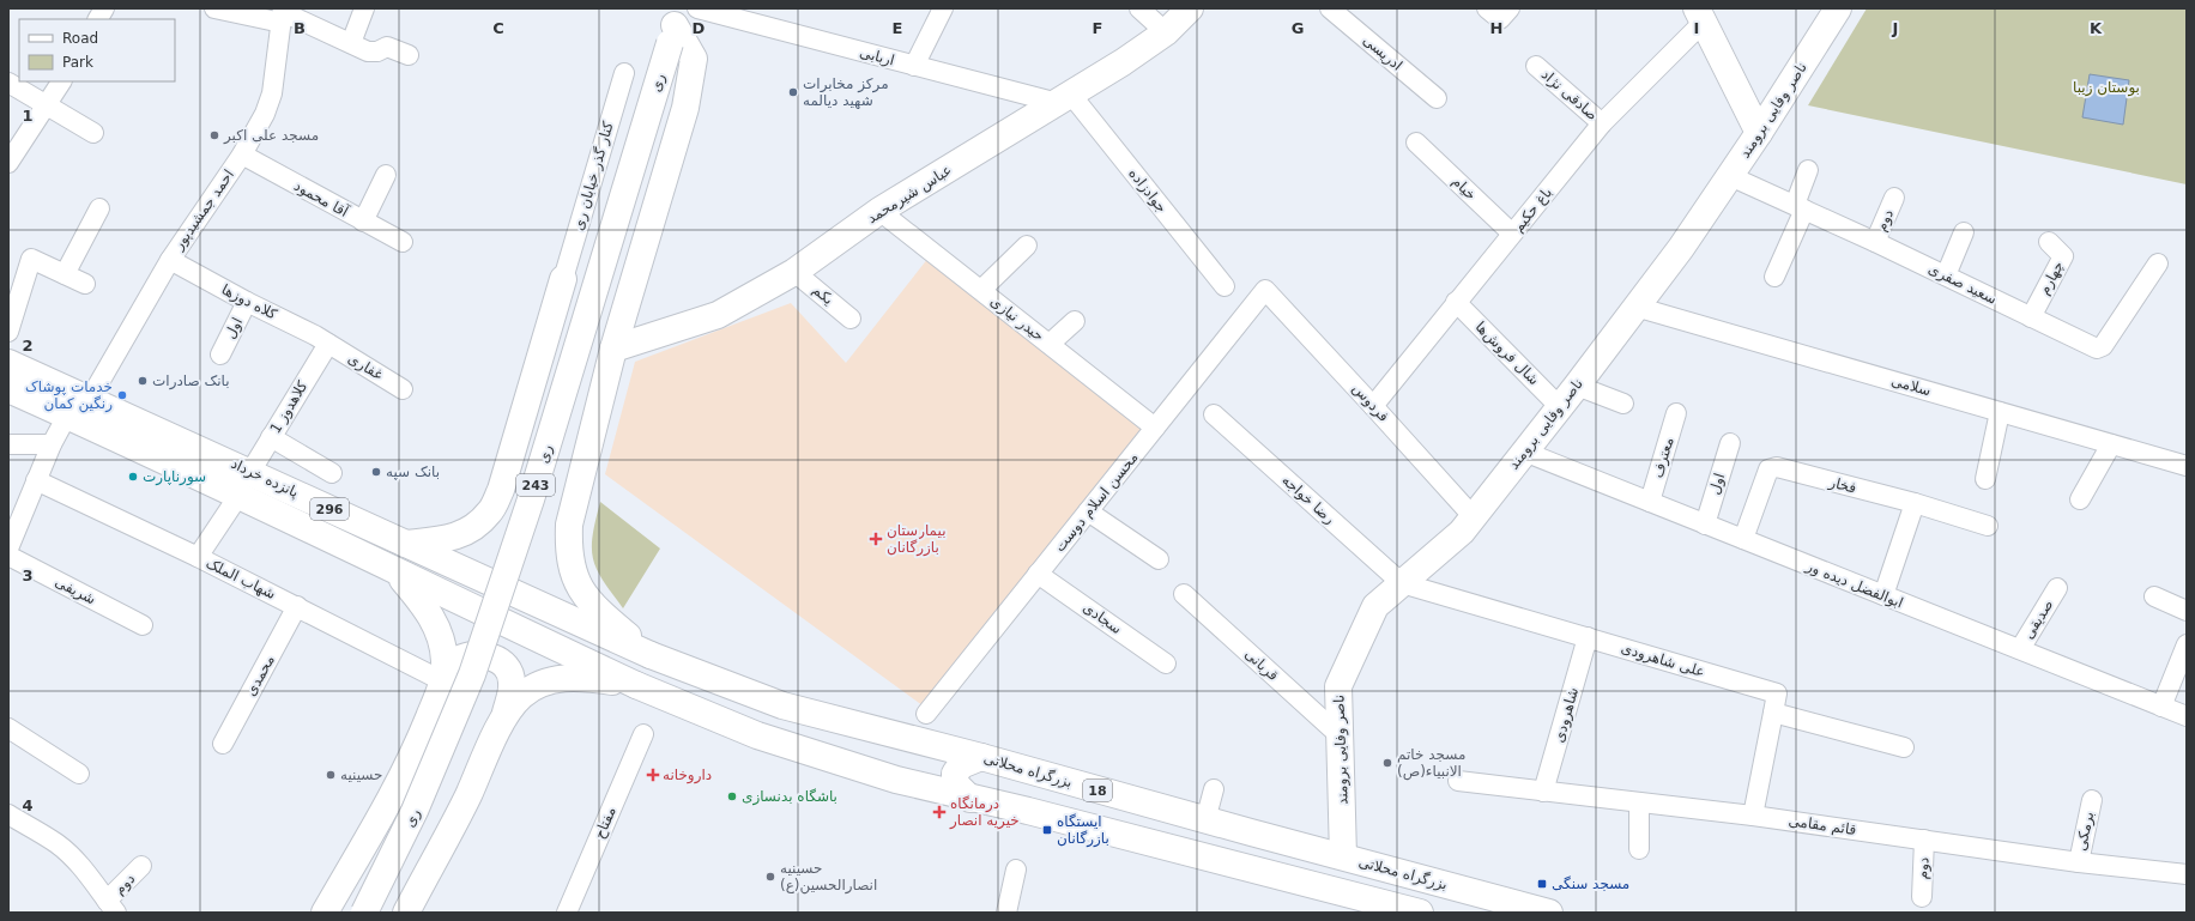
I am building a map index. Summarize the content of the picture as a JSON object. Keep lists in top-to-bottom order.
{
  "streets": {
    "main road": [
      "ری",
      "ناصر وفایی برومند",
      "عباس شیرمحمد",
      "پانزده خرداد",
      "243",
      "296",
      "بزرگراه محلاتی",
      "18"
    ],
    "street": [
      "ادریسی",
      "اربابی",
      "صادقی نژاد",
      "کنار گذر خیابان ری",
      "خیام",
      "جوادزاده",
      "آقا محمود",
      "احمد جمشیدپور",
      "باغ حکیم",
      "دوم",
      "چهارم",
      "سعید صفری",
      "یکم",
      "کلاه دوزها",
      "حیدر نیازی",
      "اول",
      "شال فروش‌ها",
      "غفاری",
      "سلامی",
      "فردوس",
      "کلاهدوز 1",
      "معترف",
      "فخار",
      "رضا خواجه",
      "محسن اسلام دوست",
      "شهاب الملک",
      "ابوالفضل دیده ور",
      "شریفی",
      "سجادی",
      "صدیقی",
      "علی شاهرودی",
      "قربانی",
      "محمدی",
      "شاهرودی",
      "مفتاح",
      "قائم مقامی",
      "برمکی"
    ]
  },
  "crossings": [
    ["اربابی", "جوادزاده"],
    ["اربابی", "عباس شیرمحمد"],
    ["صادقی نژاد", "باغ حکیم"],
    ["ناصر وفایی برومند", "سعید صفری"],
    ["ناصر وفایی برومند", "شال فروش‌ها"],
    ["ناصر وفایی برومند", "سلامی"],
    ["ناصر وفایی برومند", "فردوس"],
    ["ناصر وفایی برومند", "رضا خواجه"],
    ["ناصر وفایی برومند", "ابوالفضل دیده ور"],
    ["ناصر وفایی برومند", "علی شاهرودی"],
    ["ناصر وفایی برومند", "قربانی"],
    ["ناصر وفایی برومند", "بزرگراه محلاتی"],
    ["خیام", "باغ حکیم"],
    ["جوادزاده", "عباس شیرمحمد"],
    ["عباس شیرمحمد", "یکم"],
    ["عباس شیرمحمد", "حیدر نیازی"],
    ["آقا محمود", "احمد جمشیدپور"],
    ["احمد جمشیدپور", "کلاه دوزها"],
    ["احمد جمشیدپور", "پانزده خرداد"],
    ["باغ حکیم", "شال فروش‌ها"],
    ["باغ حکیم", "فردوس"],
    ["دوم", "سعید صفری"],
    ["دوم", "قائم مقامی"],
    ["چهارم", "سعید صفری"],
    ["کلاه دوزها", "اول"],
    ["کلاه دوزها", "غفاری"],
    ["کلاه دوزها", "کلاهدوز 1"],
    ["حیدر نیازی", "محسن اسلام دوست"],
    ["اول", "ابوالفضل دیده ور"],
    ["غفاری", "کلاهدوز 1"],
    ["فردوس", "محسن اسلام دوست"],
    ["کلاهدوز 1", "پانزده خرداد"],
    ["معترف", "ابوالفضل دیده ور"],
    ["پانزده خرداد", "بزرگراه محلاتی"],
    ["فخار", "ابوالفضل دیده ور"],
    ["رضا خواجه", "علی شاهرودی"],
    ["محسن اسلام دوست", "سجادی"],
    ["شهاب الملک", "محمدی"],
    ["ابوالفضل دیده ور", "صدیقی"],
    ["علی شاهرودی", "شاهرودی"],
    ["شاهرودی", "قائم مقامی"],
    ["قائم مقامی", "برمکی"]
  ],
  "parks": ["بوستان زیبا"],
  "places": {
    "other": [
      "مرکز مخابرات شهید دیالمه",
      "مسجد علی اکبر",
      "بانک صادرات",
      "خدمات پوشاک رنگین کمان",
      "بانک سپه",
      "سورناپارت",
      "مسجد خاتم الانبیاء(ص)",
      "حسینیه",
      "باشگاه بدنسازی",
      "حسینیه انصارالحسین(ع)"
    ],
    "health": ["بیمارستان بازرگانان", "داروخانه", "درمانگاه خیریه انصار"],
    "transit": ["ایستگاه بازرگانان", "مسجد سنگی"]
  },
  "legend": ["Road", "Park"],
  "grid": {
    "columns": [
      "B",
      "C",
      "D",
      "E",
      "F",
      "G",
      "H",
      "I",
      "J",
      "K"
    ],
    "rows": [
      "1",
      "2",
      "3",
      "4"
    ]
  }
}
